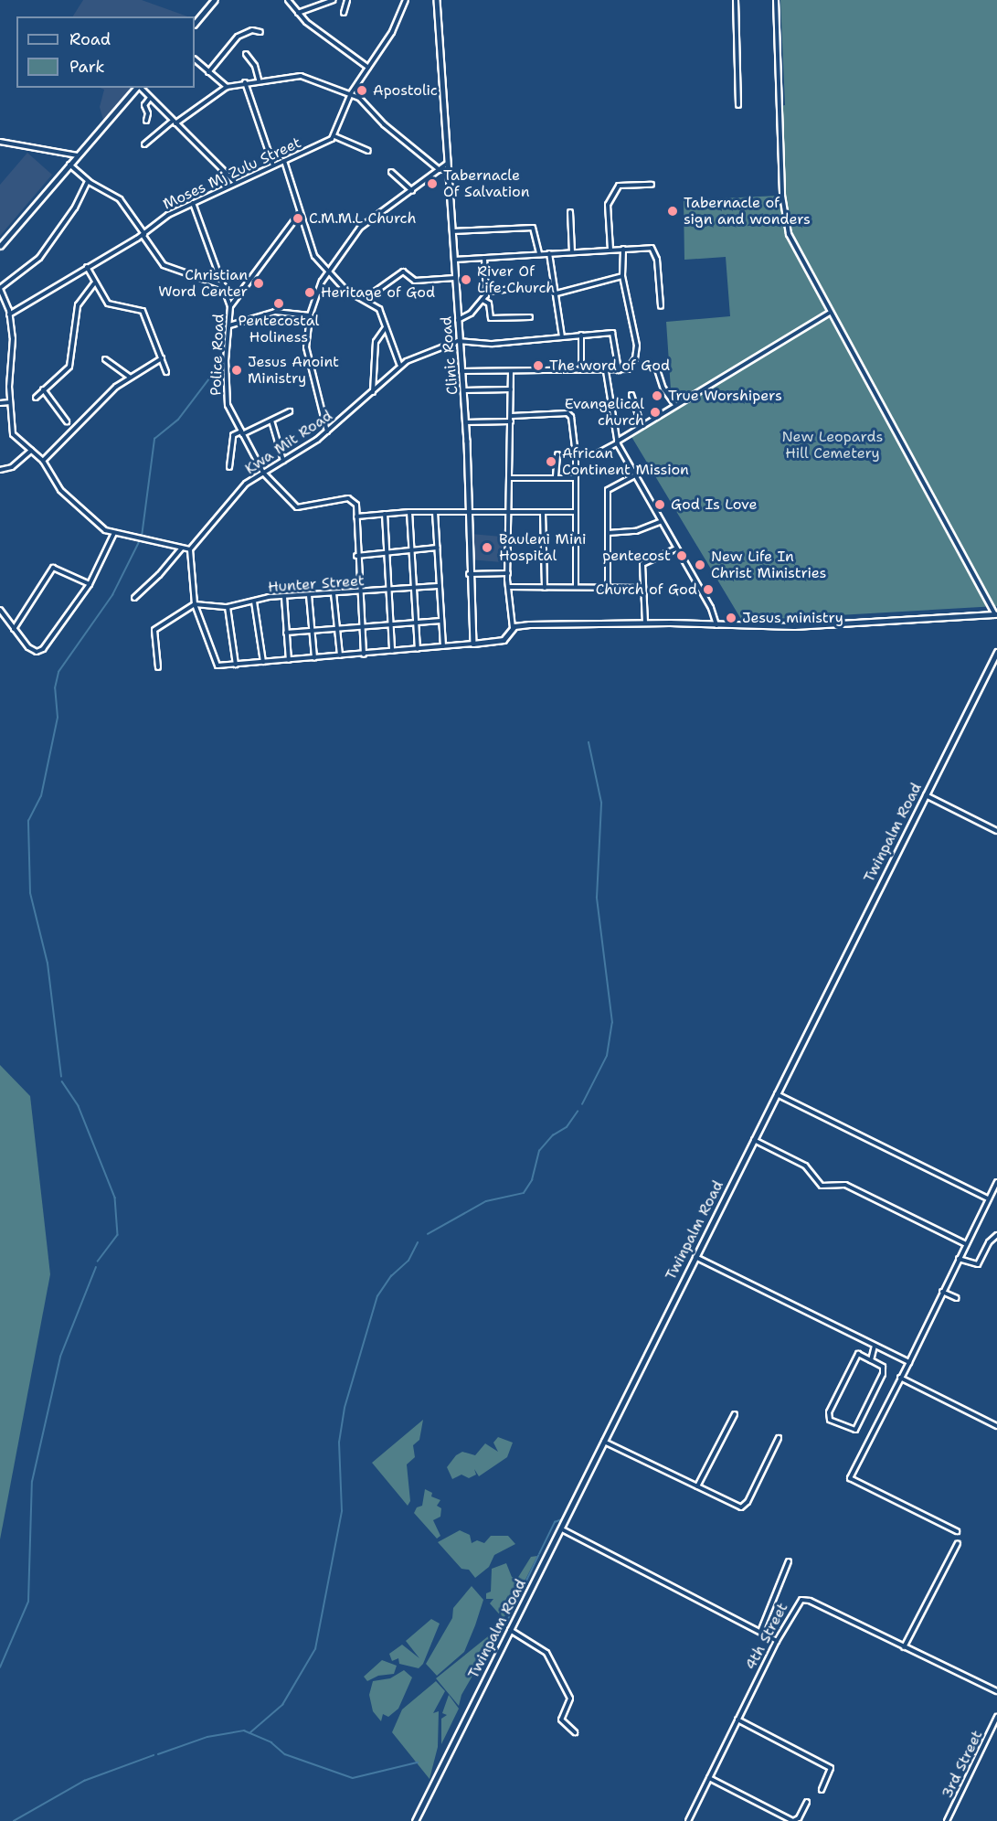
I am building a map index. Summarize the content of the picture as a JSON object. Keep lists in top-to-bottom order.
{
  "streets": {
    "main road": ["Twinpalm Road"],
    "street": [
      "Moses Mj Zulu Street",
      "Police Road",
      "Clinic Road",
      "Kwa Mit Road",
      "Hunter Street",
      "4th Street",
      "3rd Street"
    ]
  },
  "crossings": [
    ["Moses Mj Zulu Street", "Police Road"],
    ["Police Road", "Kwa Mit Road"],
    ["Clinic Road", "Kwa Mit Road"]
  ],
  "parks": ["New Leopards Hill Cemetery"],
  "places": [
    "Apostolic",
    "Tabernacle Of Salvation",
    "Tabernacle of sign and wonders",
    "C.M.M.L Church",
    "River Of Life Church",
    "Christian Word Center",
    "Heritage of God",
    "Pentecostal Holiness",
    "The word of God",
    "Jesus Anoint Ministry",
    "True Worshipers",
    "Evangelical church",
    "African Continent Mission",
    "God Is Love",
    "Bauleni Mini Hospital",
    "pentecost",
    "New Life In Christ Ministries",
    "Church of God",
    "Jesus ministry"
  ],
  "legend": ["Road", "Park"]
}
